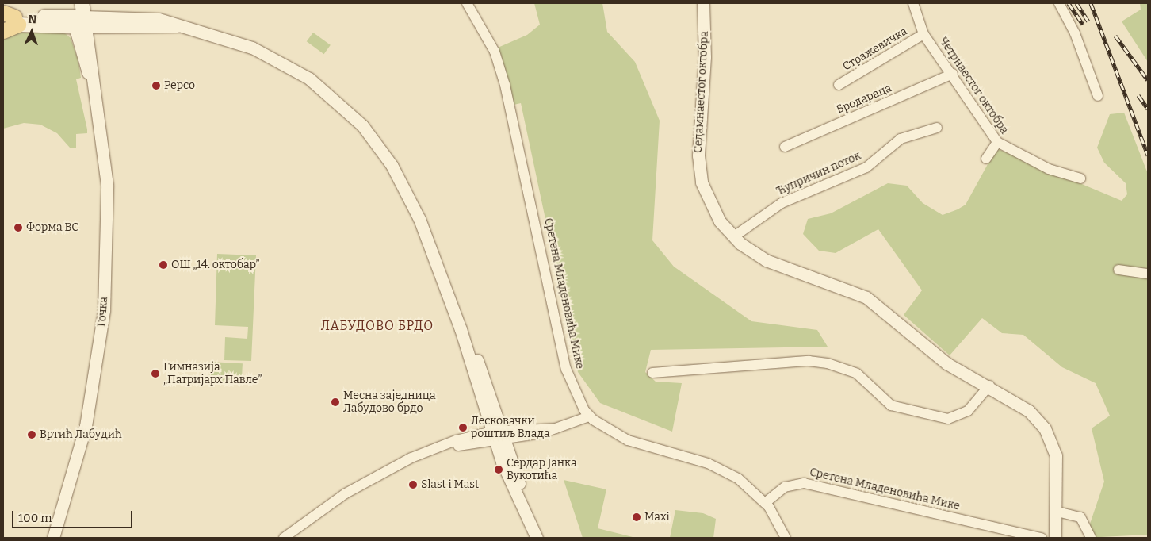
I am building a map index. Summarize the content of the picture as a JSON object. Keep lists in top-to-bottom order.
{
  "streets": {
    "street": [
      "Стражевичка",
      "Четрнаестог октобра",
      "Седамнаестог октобра",
      "Бродараца",
      "Ћупричин поток",
      "Сретена Младеновића Мике",
      "Гочка"
    ]
  },
  "crossings": [
    ["Стражевичка", "Четрнаестог октобра"],
    ["Четрнаестог октобра", "Бродараца"],
    ["Седамнаестог октобра", "Ћупричин поток"]
  ],
  "districts": ["ЛАБУДОВО БРДО"],
  "places": [
    "Pepco",
    "Форма ВС",
    "ОШ „14. октобар”",
    "Гимназија „Патријарх Павле”",
    "Месна заједница Лабудово брдо",
    "Лесковачки роштиљ Влада",
    "Вртић Лабудић",
    "Сердар Јанка Вукотића",
    "Slast i Mast",
    "Maxi"
  ],
  "scale_bar": "100 m",
  "north": "top"
}
